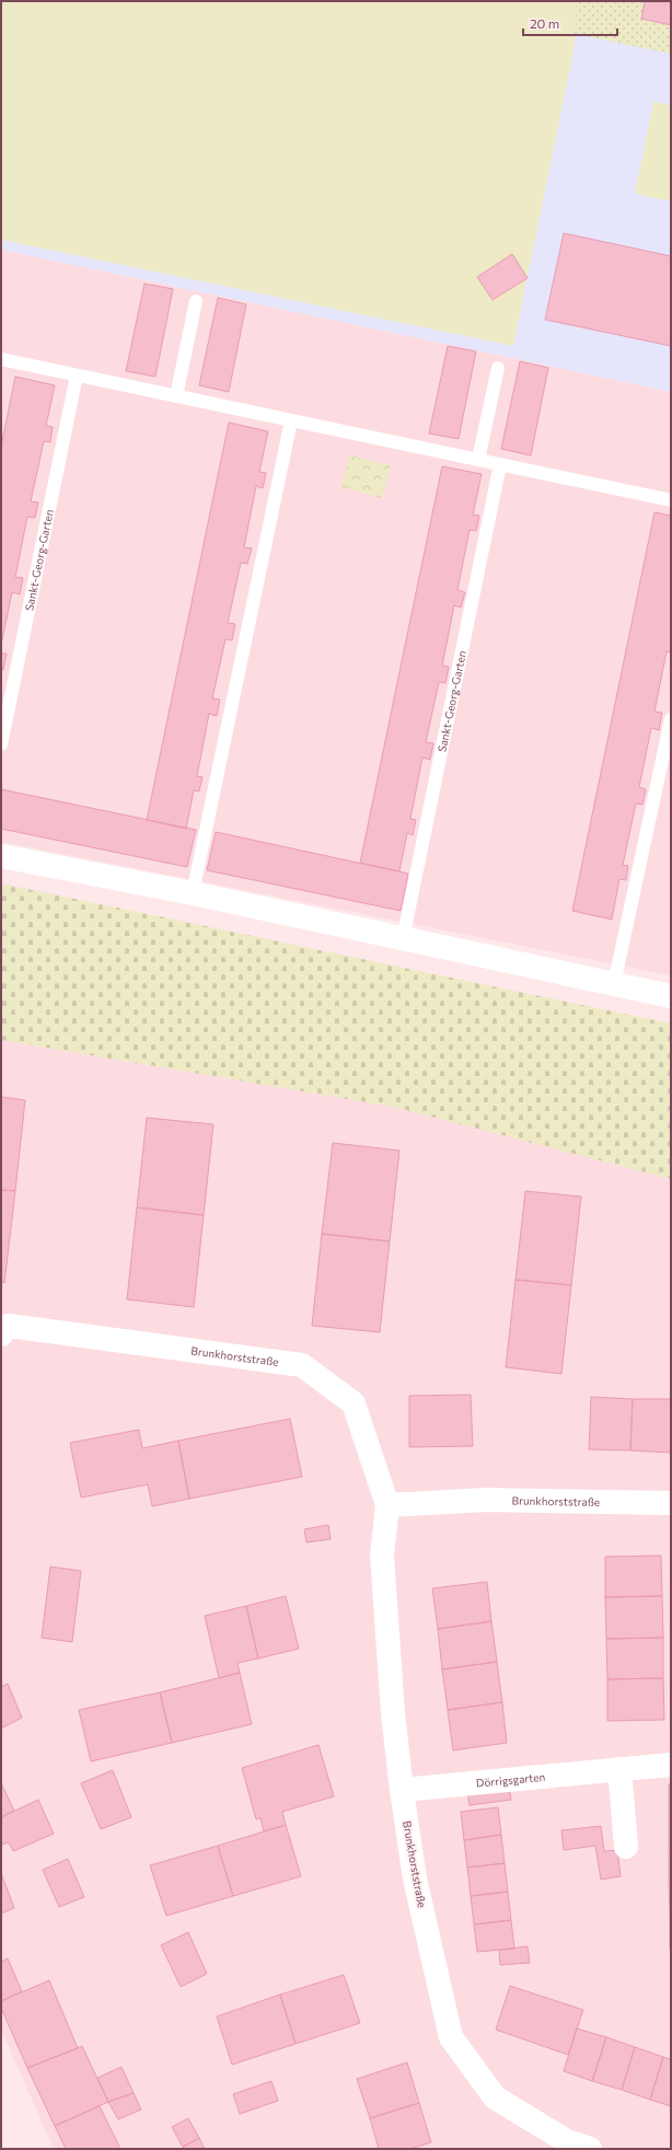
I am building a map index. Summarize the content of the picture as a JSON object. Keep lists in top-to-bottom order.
{
  "streets": {
    "street": ["Brunkhorststraße", "Dörrigsgarten"],
    "lane": ["Sankt-Georg-Garten"]
  },
  "crossings": [
    ["Brunkhorststraße", "Dörrigsgarten"]
  ],
  "scale_bar": "20 m"
}
